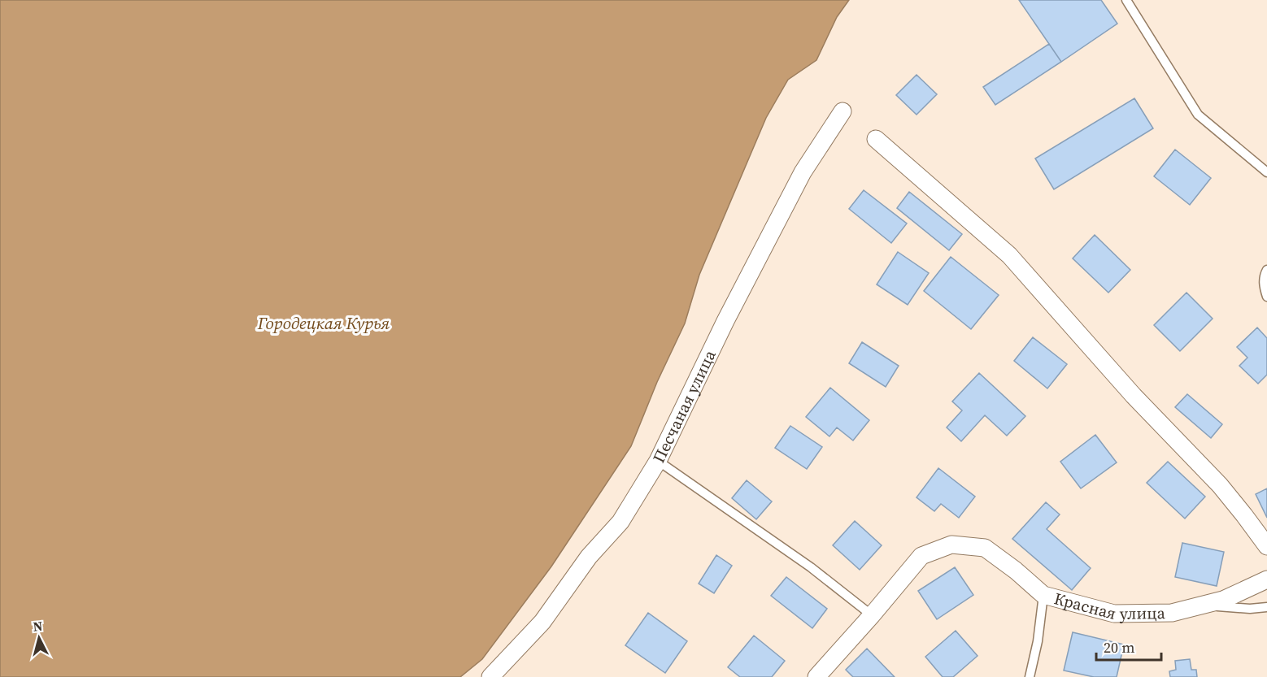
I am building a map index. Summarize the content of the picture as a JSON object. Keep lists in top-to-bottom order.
{
  "streets": {
    "street": ["Песчаная улица", "Красная улица"]
  },
  "water": ["Городецкая Курья"],
  "scale_bar": "20 m",
  "north": "top"
}
